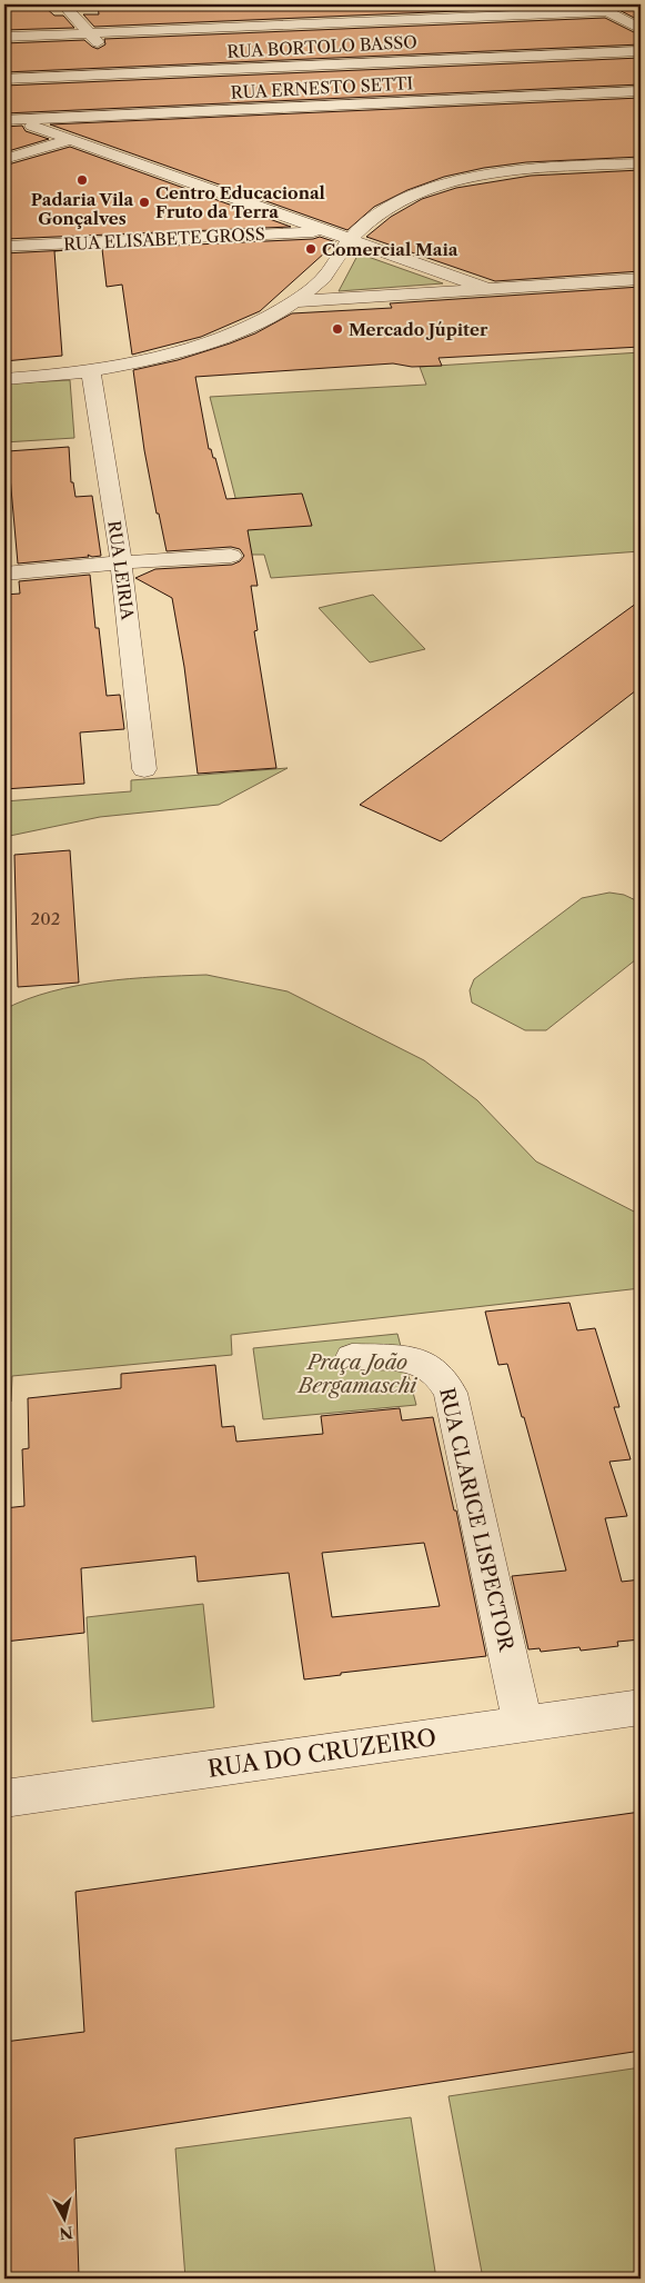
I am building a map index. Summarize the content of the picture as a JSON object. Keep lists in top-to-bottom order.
{
  "streets": {
    "street": [
      "RUA BORTOLO BASSO",
      "RUA ERNESTO SETTI",
      "RUA ELISABETE GROSS",
      "RUA LEIRIA",
      "RUA CLARICE LISPECTOR",
      "RUA DO CRUZEIRO"
    ]
  },
  "crossings": [
    ["RUA CLARICE LISPECTOR", "RUA DO CRUZEIRO"]
  ],
  "parks": ["Praça João Bergamaschi"],
  "places": [
    "Padaria Vila Gonçalves",
    "Centro Educacional Fruto da Terra",
    "Comercial Maia",
    "Mercado Júpiter"
  ],
  "house_numbers": ["202"],
  "north": "bottom"
}
